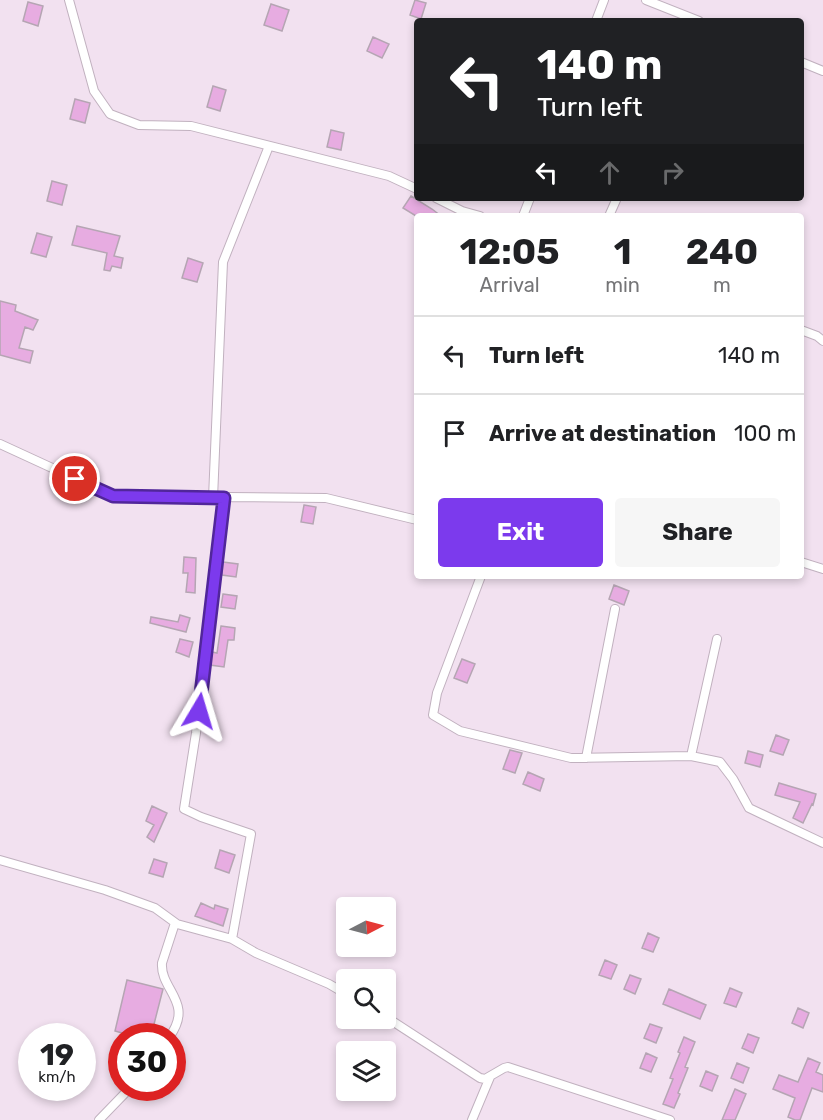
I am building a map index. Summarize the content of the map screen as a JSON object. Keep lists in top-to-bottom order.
{
  "north": "right",
  "page": {
    "turn": ["140 m", "Turn left"],
    "eta": [
      "12:05",
      "Arrival",
      "1",
      "min",
      "240",
      "m"
    ],
    "list": [
      {
        "name": "Turn left",
        "value": "140 m"
      },
      {
        "name": "Arrive at destination",
        "value": "100 m"
      }
    ],
    "buttons": ["Exit", "Share"],
    "speed": "19 km/h",
    "limit": "30"
  }
}
